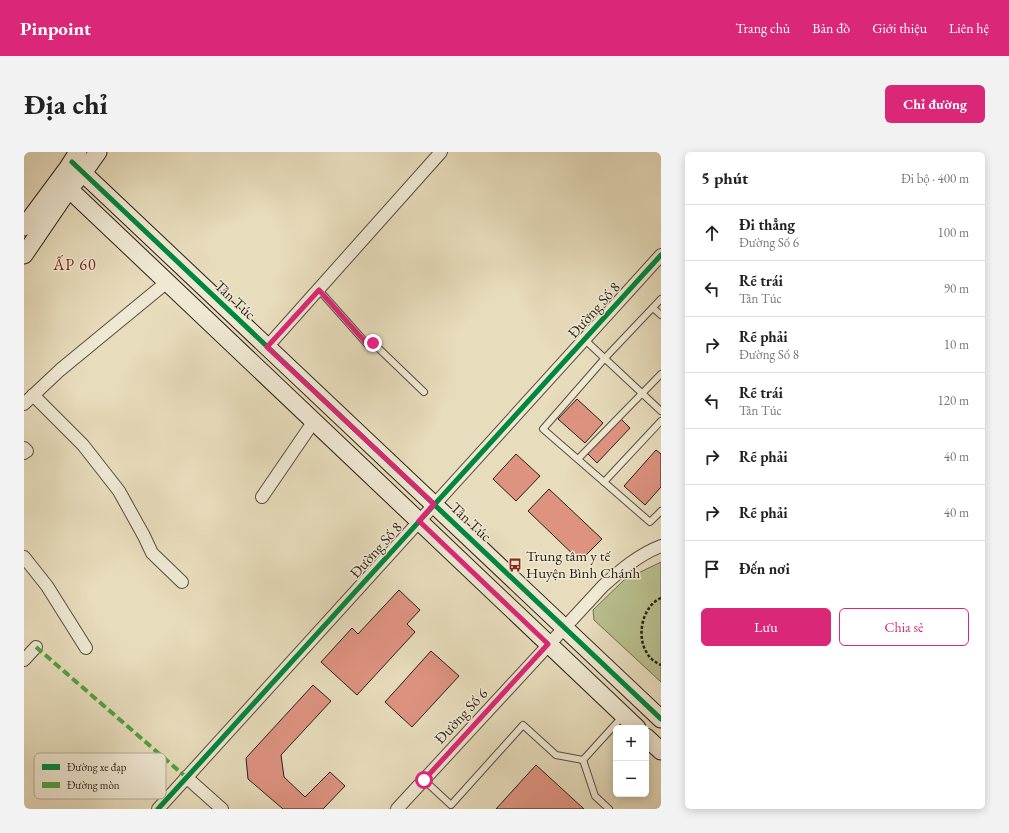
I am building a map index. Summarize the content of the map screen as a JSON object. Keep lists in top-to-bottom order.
{
  "streets": {
    "street": ["Tân Túc", "Đường Số 8", "Đường Số 6"]
  },
  "crossings": [
    ["Tân Túc", "Đường Số 8"]
  ],
  "districts": ["ẤP 60"],
  "places": {
    "bus stop": ["Trung tâm y tế Huyện Bình Chánh"]
  },
  "legend": ["Đường xe đạp", "Đường mòn"],
  "page": {
    "header": "Pinpoint",
    "nav": [
      "Trang chủ",
      "Bản đồ",
      "Giới thiệu",
      "Liên hệ"
    ],
    "buttons": [
      "Chỉ đường",
      ["Lưu", "Chia sẻ"]
    ],
    "title": "Địa chỉ",
    "heading": ["5 phút", "Đi bộ · 400 m"],
    "list": [
      ["Đi thẳng", "Đường Số 6", "100 m"],
      ["Rẽ trái", "Tân Túc", "90 m"],
      ["Rẽ phải", "Đường Số 8", "10 m"],
      ["Rẽ trái", "Tân Túc", "120 m"],
      ["Rẽ phải", "40 m"],
      ["Rẽ phải", "40 m"],
      "Đến nơi"
    ],
    "map_buttons": ["+", "−"]
  }
}
